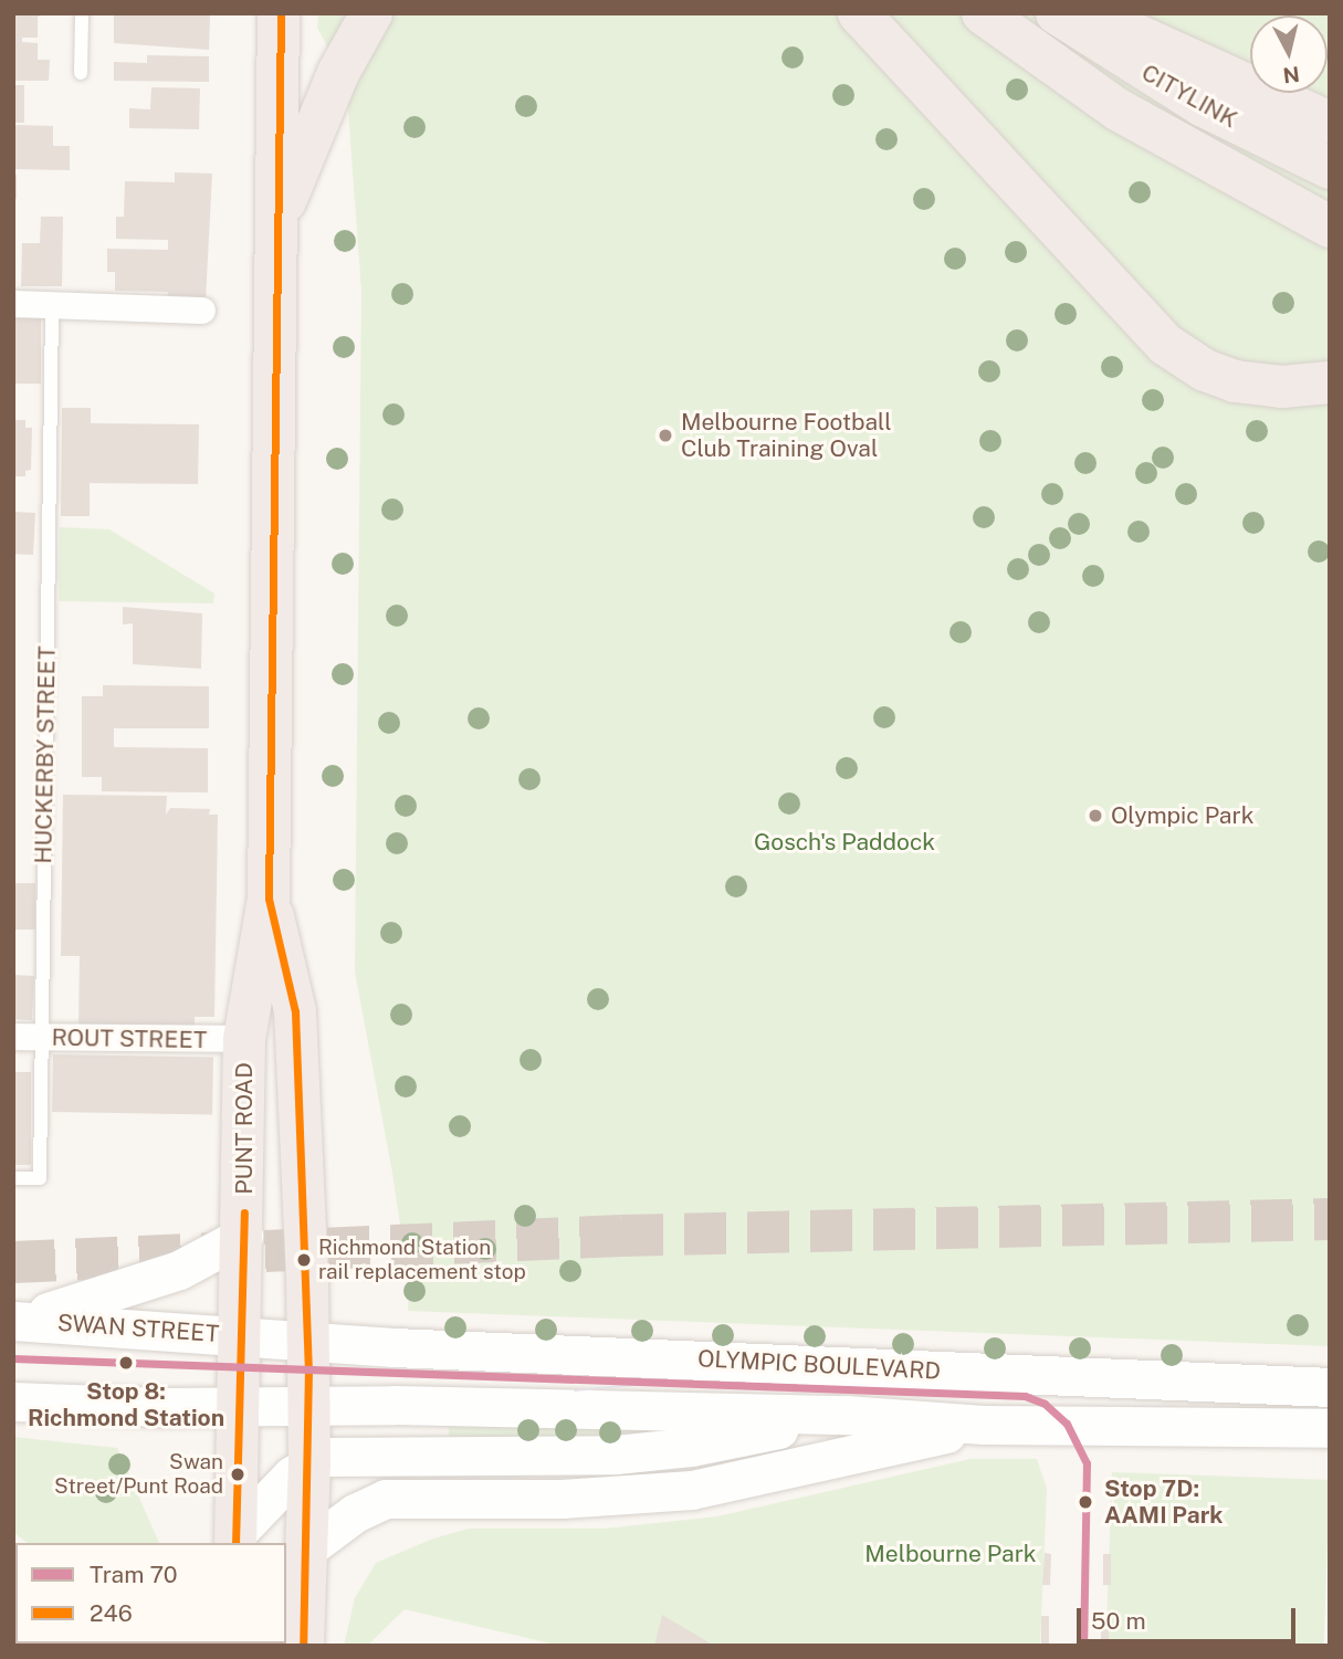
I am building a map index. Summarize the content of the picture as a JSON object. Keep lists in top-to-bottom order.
{
  "streets": {
    "highway": ["CITYLINK", "PUNT ROAD"],
    "main road": ["SWAN STREET", "OLYMPIC BOULEVARD"],
    "street": ["ROUT STREET"],
    "lane": ["HUCKERBY STREET"]
  },
  "crossings": [
    ["HUCKERBY STREET", "ROUT STREET"],
    ["ROUT STREET", "PUNT ROAD"],
    ["PUNT ROAD", "SWAN STREET"],
    ["PUNT ROAD", "OLYMPIC BOULEVARD"],
    ["SWAN STREET", "OLYMPIC BOULEVARD"]
  ],
  "parks": ["Gosch's Paddock", "Melbourne Park"],
  "places": [
    "Melbourne Football Club Training Oval",
    "Olympic Park",
    "Richmond Station rail replacement stop",
    "Stop 8: Richmond Station",
    "Swan Street/Punt Road",
    "Stop 7D: AAMI Park"
  ],
  "lines": ["transit line 246", "tram line 70"],
  "legend": ["Tram 70", "246"],
  "scale_bar": "50 m",
  "north": "bottom"
}
